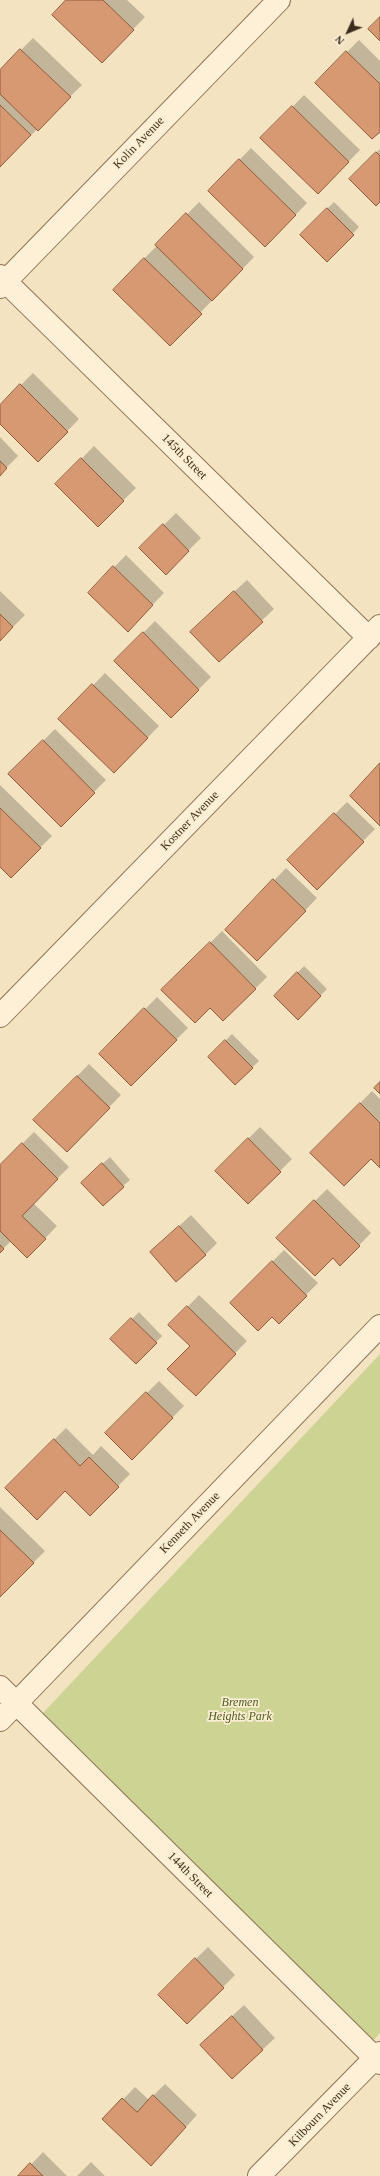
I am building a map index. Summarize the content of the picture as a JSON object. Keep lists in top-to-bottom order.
{
  "streets": {
    "street": [
      "Kolin Avenue",
      "145th Street",
      "Kostner Avenue",
      "Kenneth Avenue",
      "144th Street",
      "Kilbourn Avenue"
    ]
  },
  "crossings": [
    ["Kolin Avenue", "145th Street"],
    ["145th Street", "Kostner Avenue"],
    ["Kenneth Avenue", "144th Street"],
    ["144th Street", "Kilbourn Avenue"]
  ],
  "parks": ["Bremen Heights Park"],
  "north": "bottom left"
}
